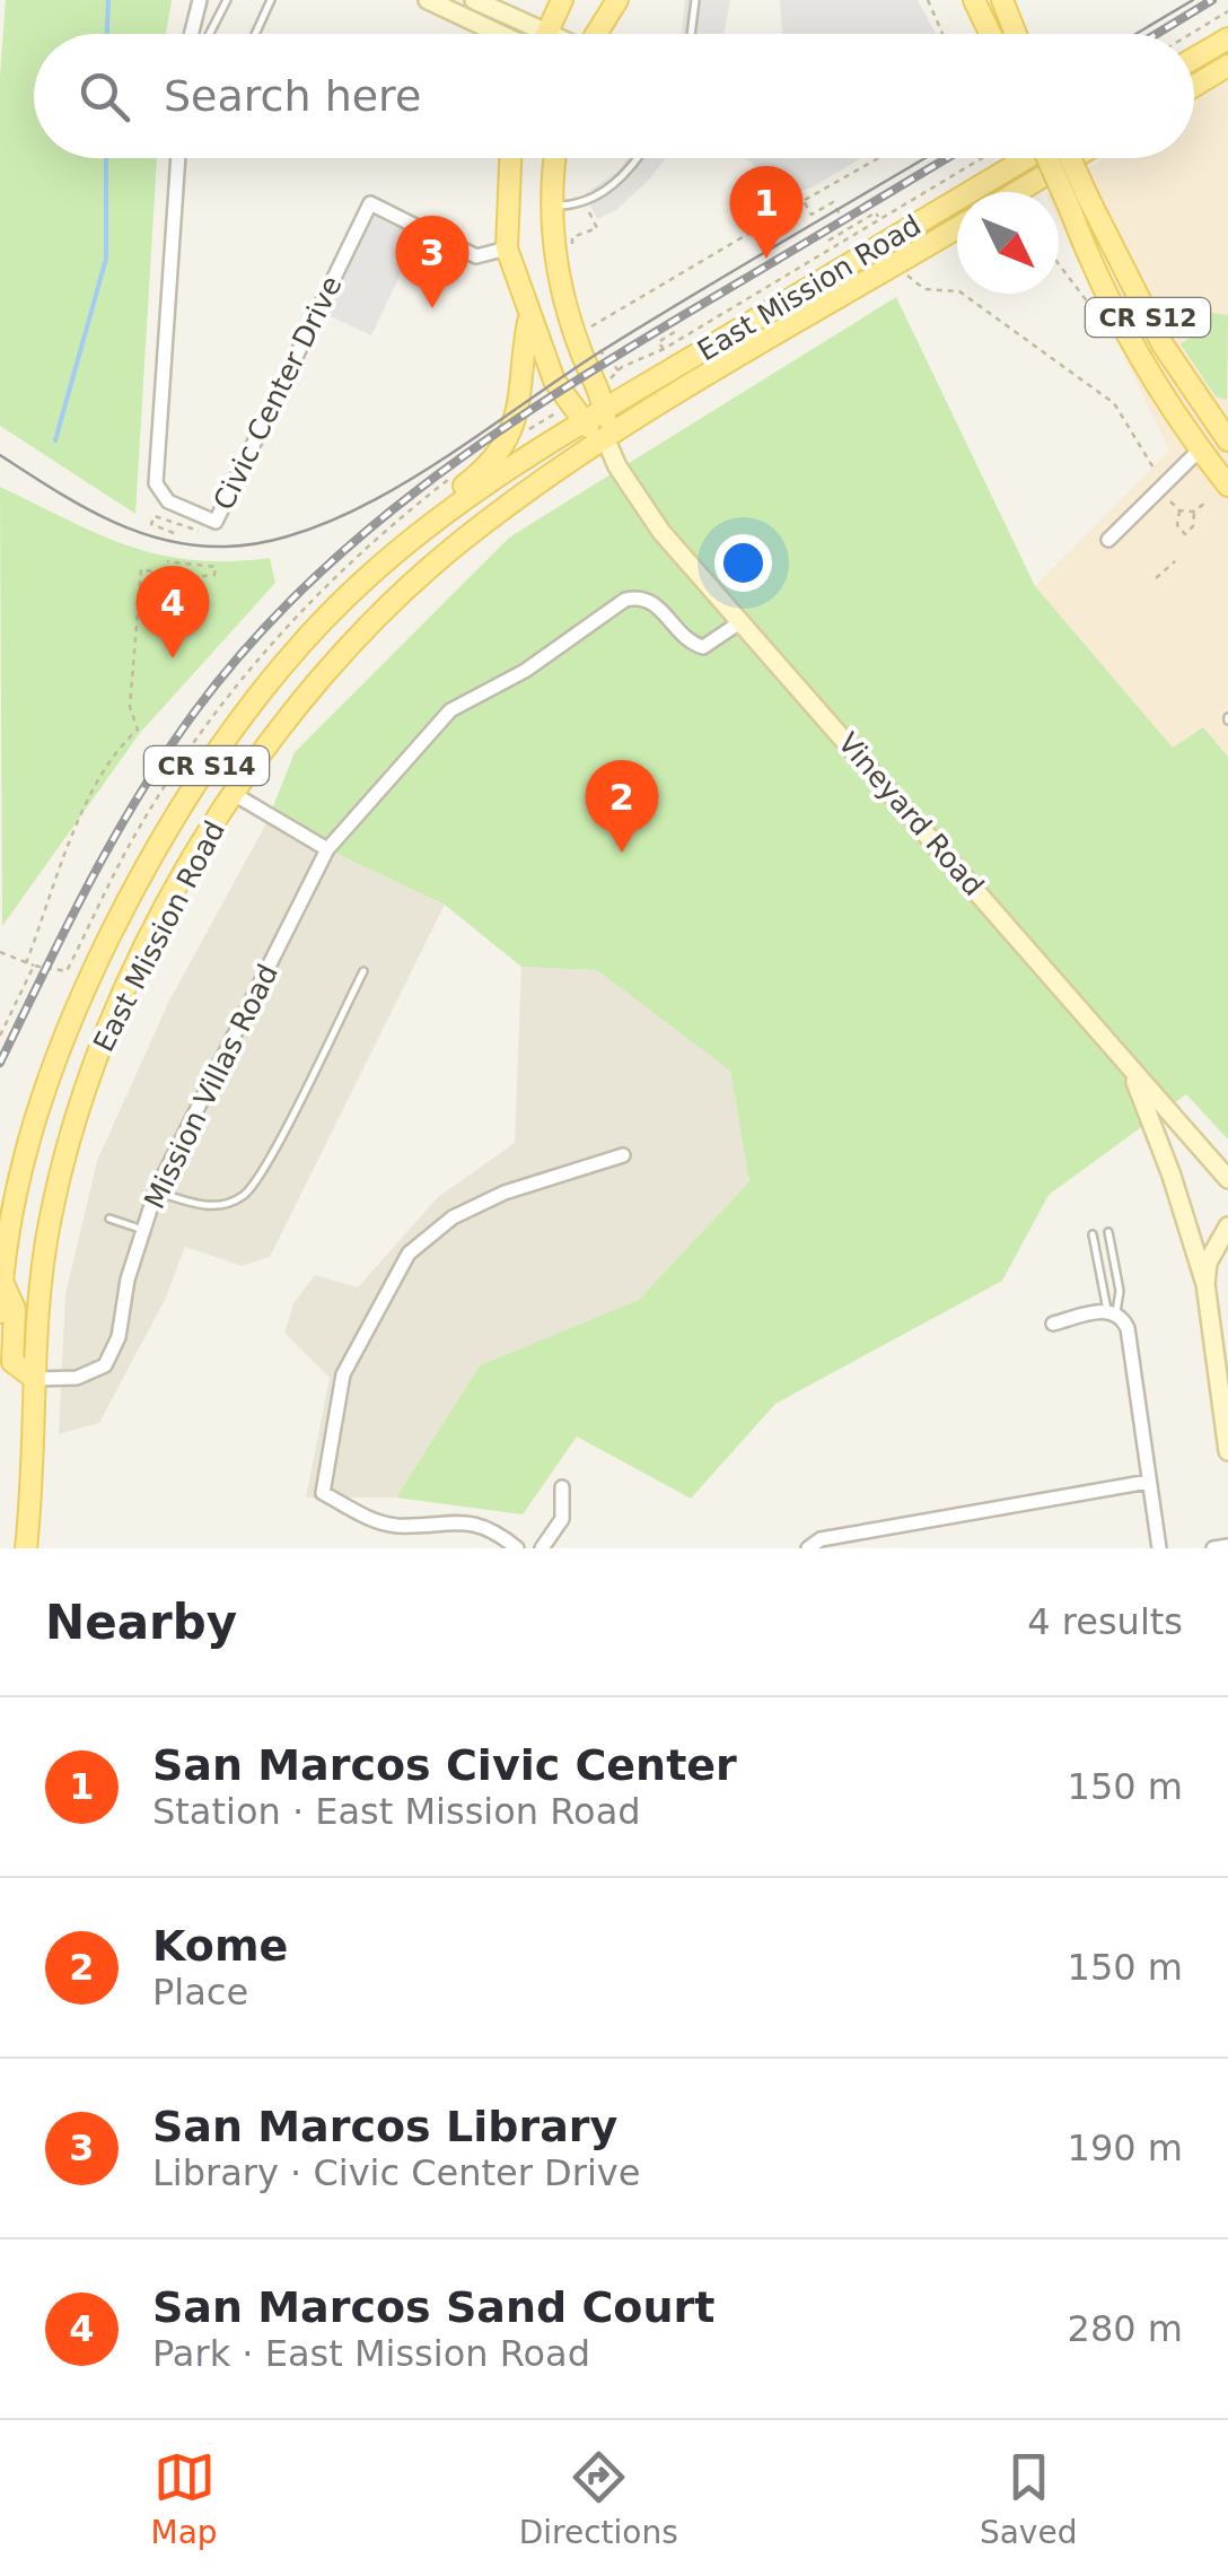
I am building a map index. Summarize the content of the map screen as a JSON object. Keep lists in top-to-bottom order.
{
  "streets": {
    "main road": [
      "East Mission Road",
      "CR S12",
      "CR S14",
      "Vineyard Road"
    ],
    "street": ["Civic Center Drive", "Mission Villas Road"]
  },
  "crossings": [
    ["East Mission Road", "Vineyard Road"],
    ["East Mission Road", "Mission Villas Road"],
    ["Vineyard Road", "Mission Villas Road"]
  ],
  "north": "bottom right",
  "page": {
    "search": "Search here",
    "pins": [
      "1",
      "3",
      "4",
      "2"
    ],
    "heading": ["Nearby", "4 results"],
    "list": [
      {
        "mark": "1",
        "name": "San Marcos Civic Center",
        "note": "Station · East Mission Road",
        "value": "150 m"
      },
      {
        "mark": "2",
        "name": "Kome",
        "note": "Place",
        "value": "150 m"
      },
      {
        "mark": "3",
        "name": "San Marcos Library",
        "note": "Library · Civic Center Drive",
        "value": "190 m"
      },
      {
        "mark": "4",
        "name": "San Marcos Sand Court",
        "note": "Park · East Mission Road",
        "value": "280 m"
      }
    ],
    "nav": ["Map", "Directions", "Saved"]
  }
}
